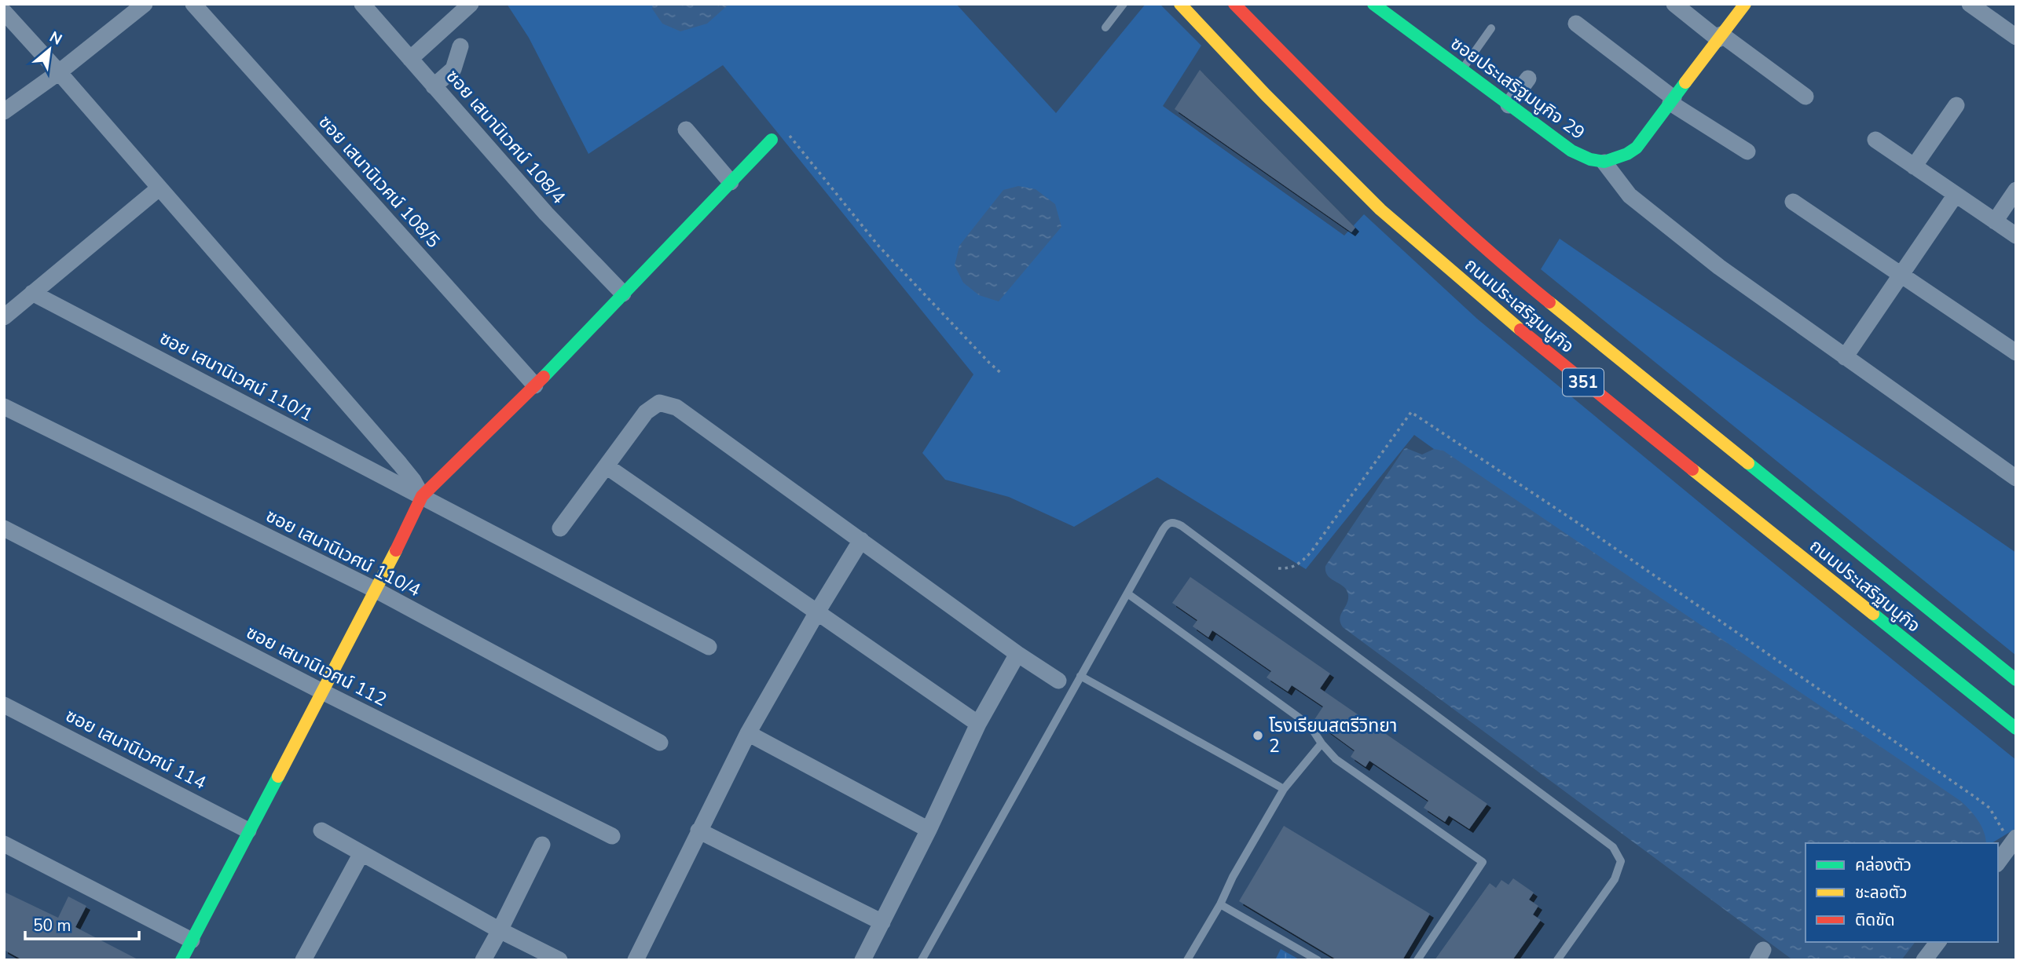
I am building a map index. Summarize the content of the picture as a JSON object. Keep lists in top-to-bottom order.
{
  "streets": {
    "main road": ["ซอยประเสริฐมนูกิจ 29", "ถนนประเสริฐมนูกิจ", "351"],
    "street": [
      "ซอย เสนานิเวศน์ 108/4",
      "ซอย เสนานิเวศน์ 108/5",
      "ซอย เสนานิเวศน์ 110/1",
      "ซอย เสนานิเวศน์ 110/4",
      "ซอย เสนานิเวศน์ 112",
      "ซอย เสนานิเวศน์ 114"
    ]
  },
  "places": ["โรงเรียนสตรีวิทยา 2"],
  "legend": ["คล่องตัว", "ชะลอตัว", "ติดขัด"],
  "scale_bar": "50 m",
  "north": "top right"
}
